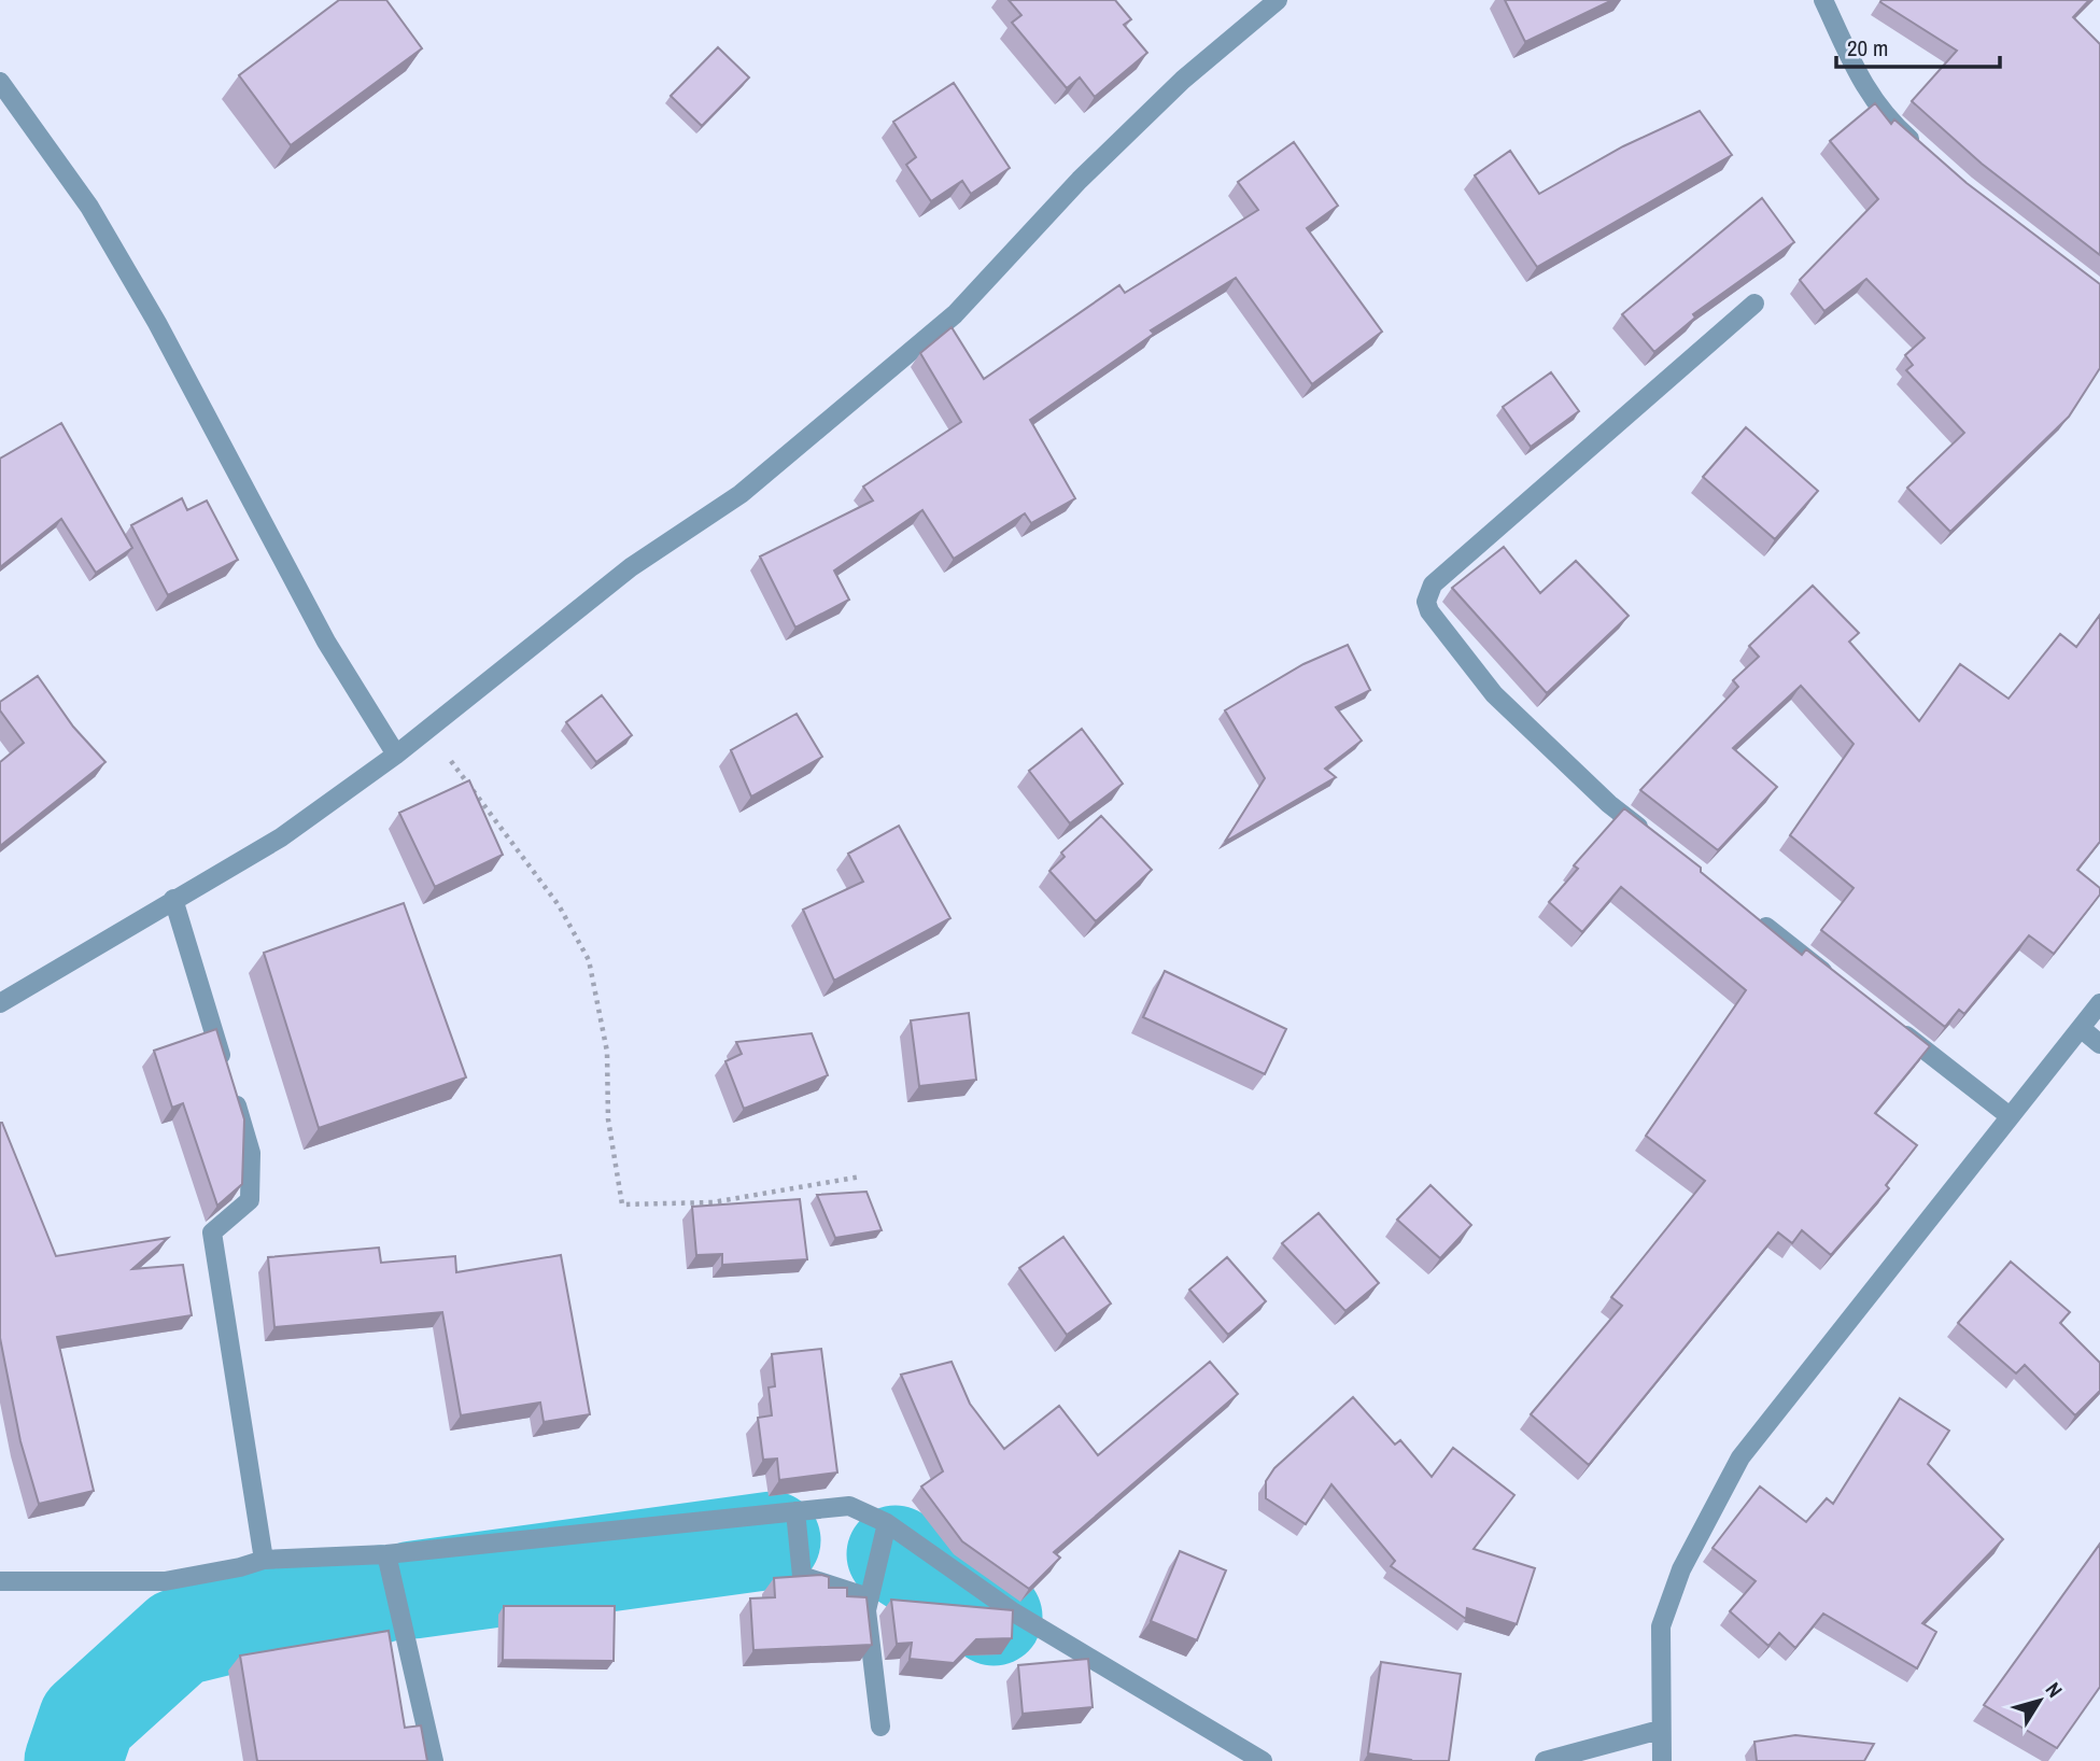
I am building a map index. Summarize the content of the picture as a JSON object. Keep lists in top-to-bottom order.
{
  "scale_bar": "20 m",
  "north": "top right"
}
